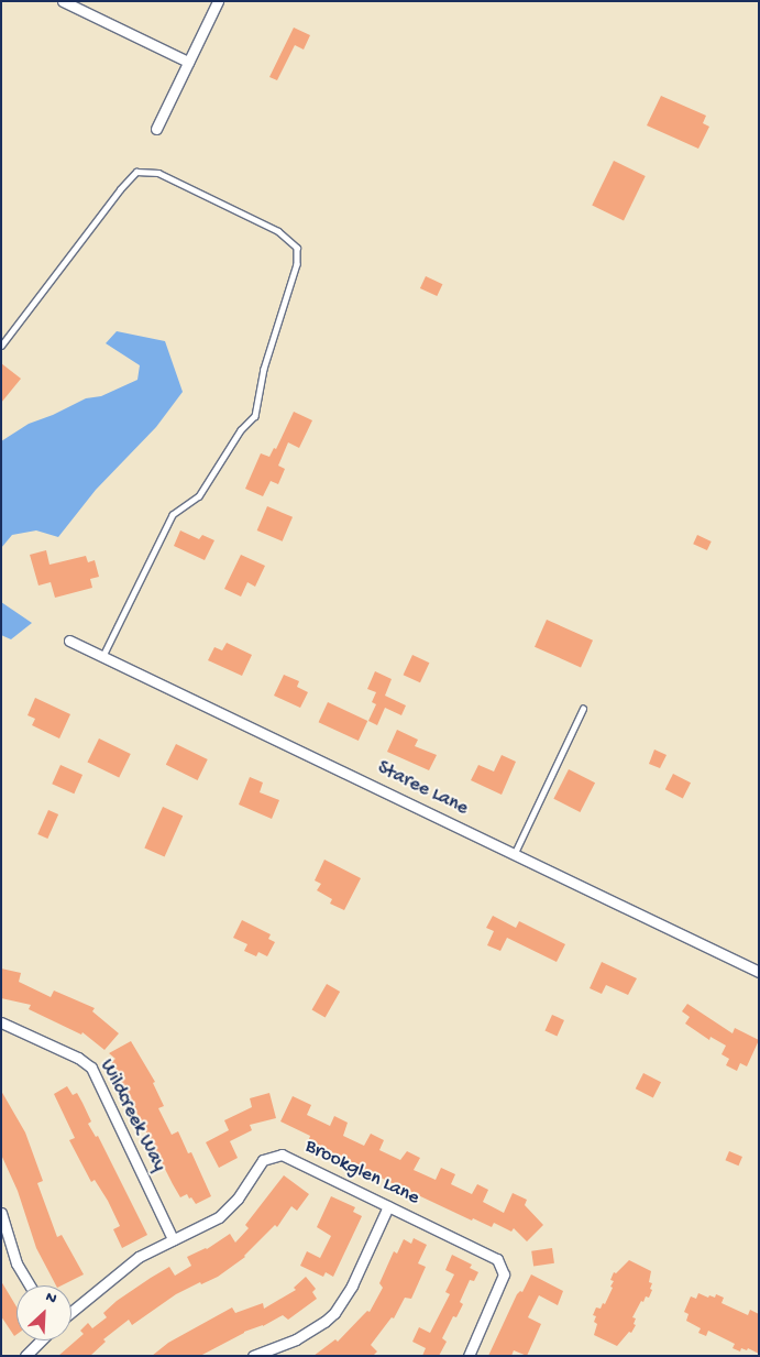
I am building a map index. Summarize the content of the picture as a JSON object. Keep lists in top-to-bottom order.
{
  "streets": {
    "street": ["Staree Lane", "Wildcreek Way", "Brookglen Lane"]
  },
  "crossings": [
    ["Wildcreek Way", "Brookglen Lane"]
  ],
  "north": "top right"
}
